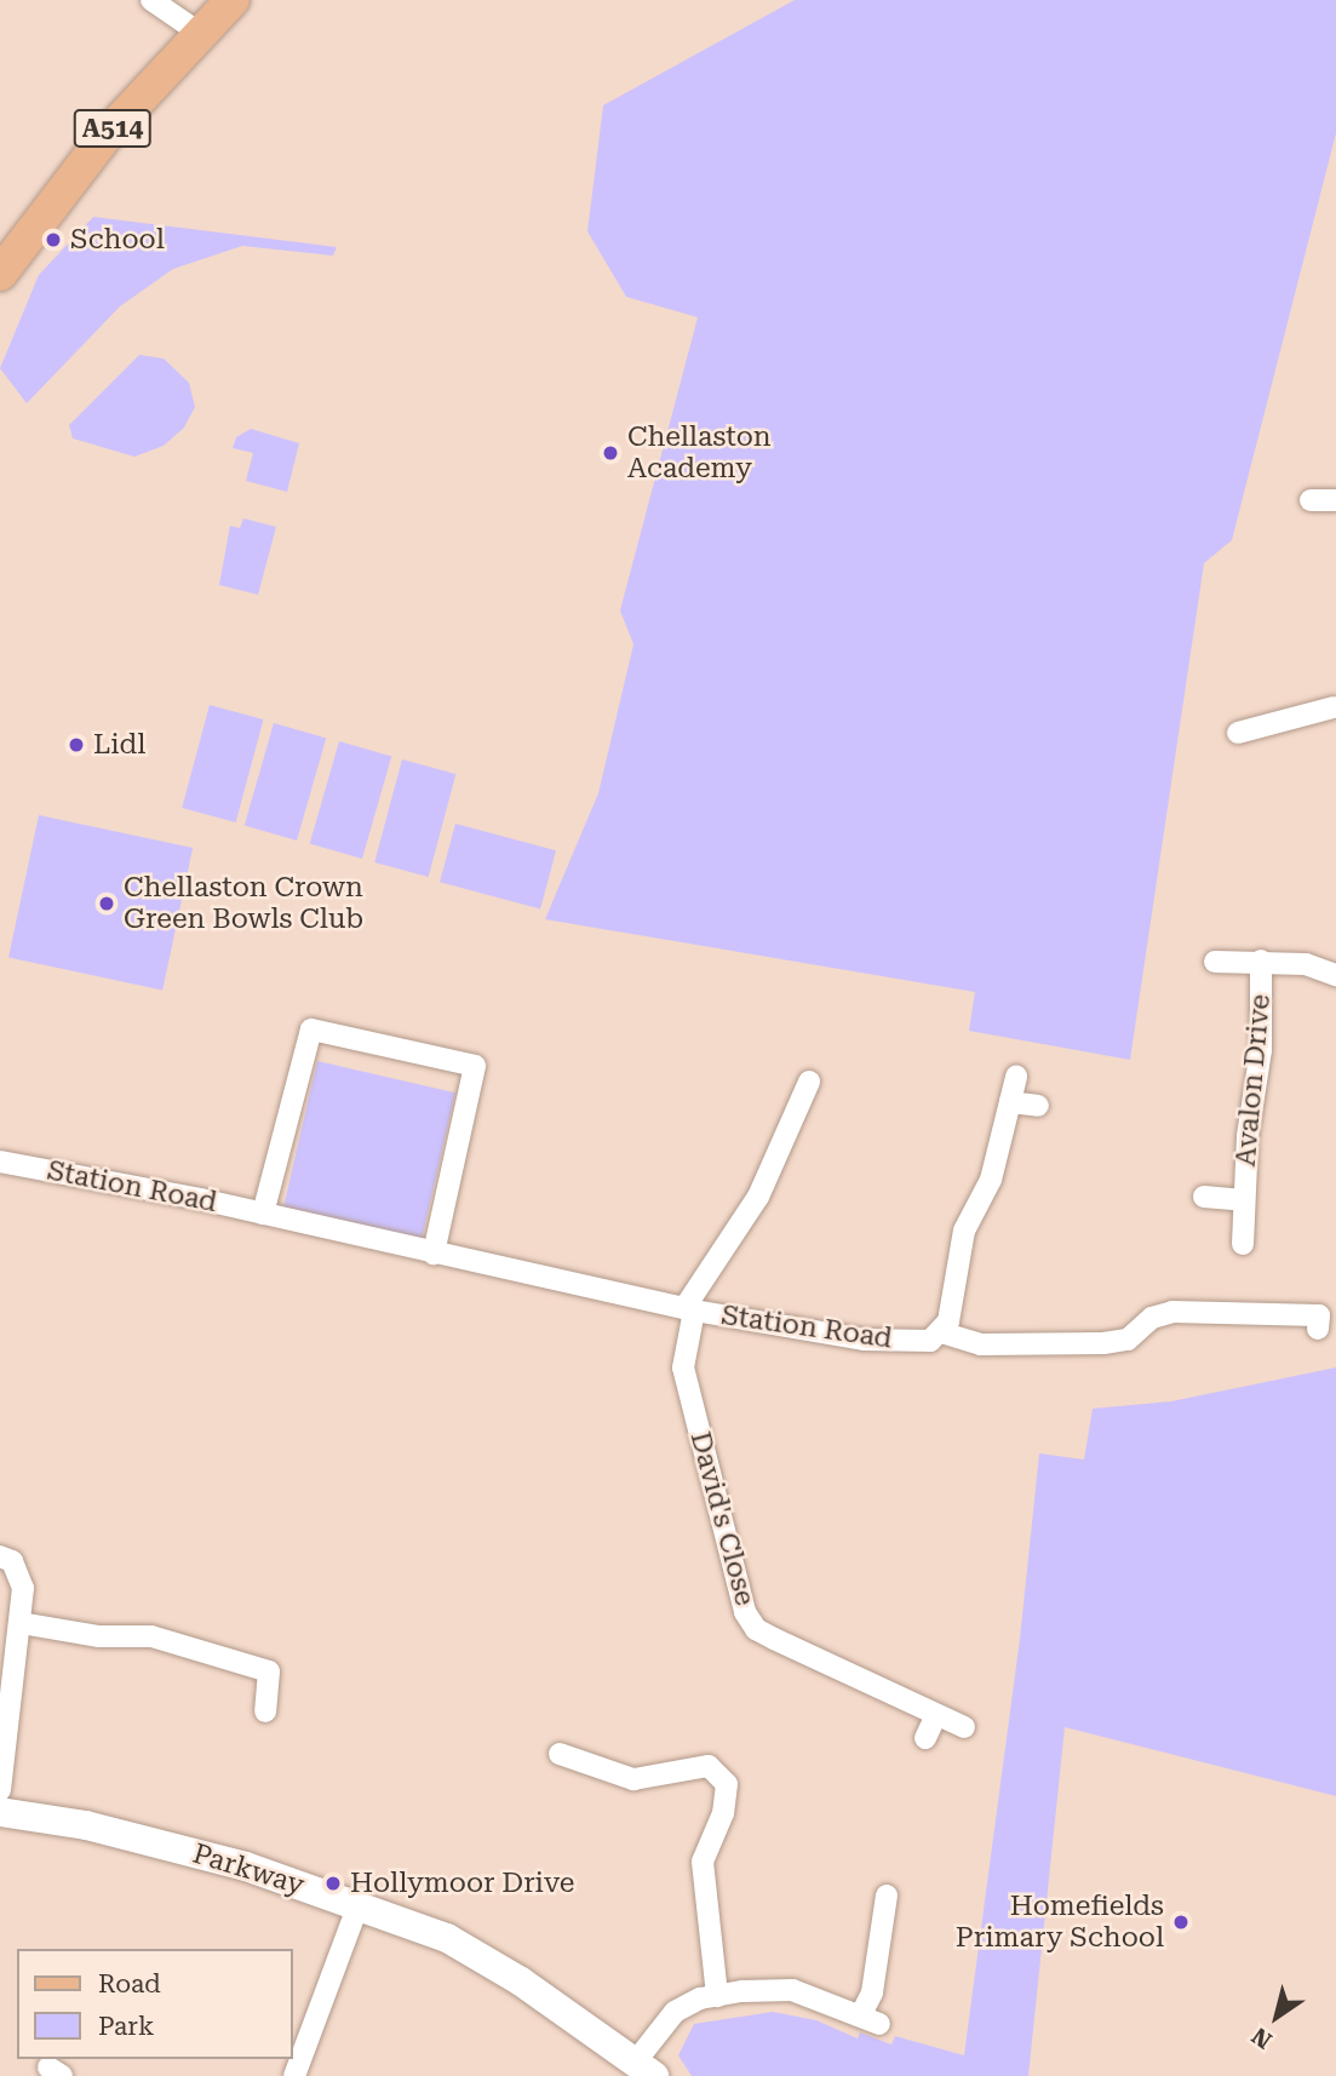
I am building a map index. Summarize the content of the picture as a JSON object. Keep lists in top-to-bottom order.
{
  "streets": {
    "main road": ["A514"],
    "street": [
      "Avalon Drive",
      "Station Road",
      "David's Close",
      "Parkway"
    ]
  },
  "crossings": [
    ["Station Road", "David's Close"]
  ],
  "places": [
    "School",
    "Chellaston Academy",
    "Lidl",
    "Chellaston Crown Green Bowls Club",
    "Hollymoor Drive",
    "Homefields Primary School"
  ],
  "legend": ["Road", "Park"],
  "north": "bottom left"
}
